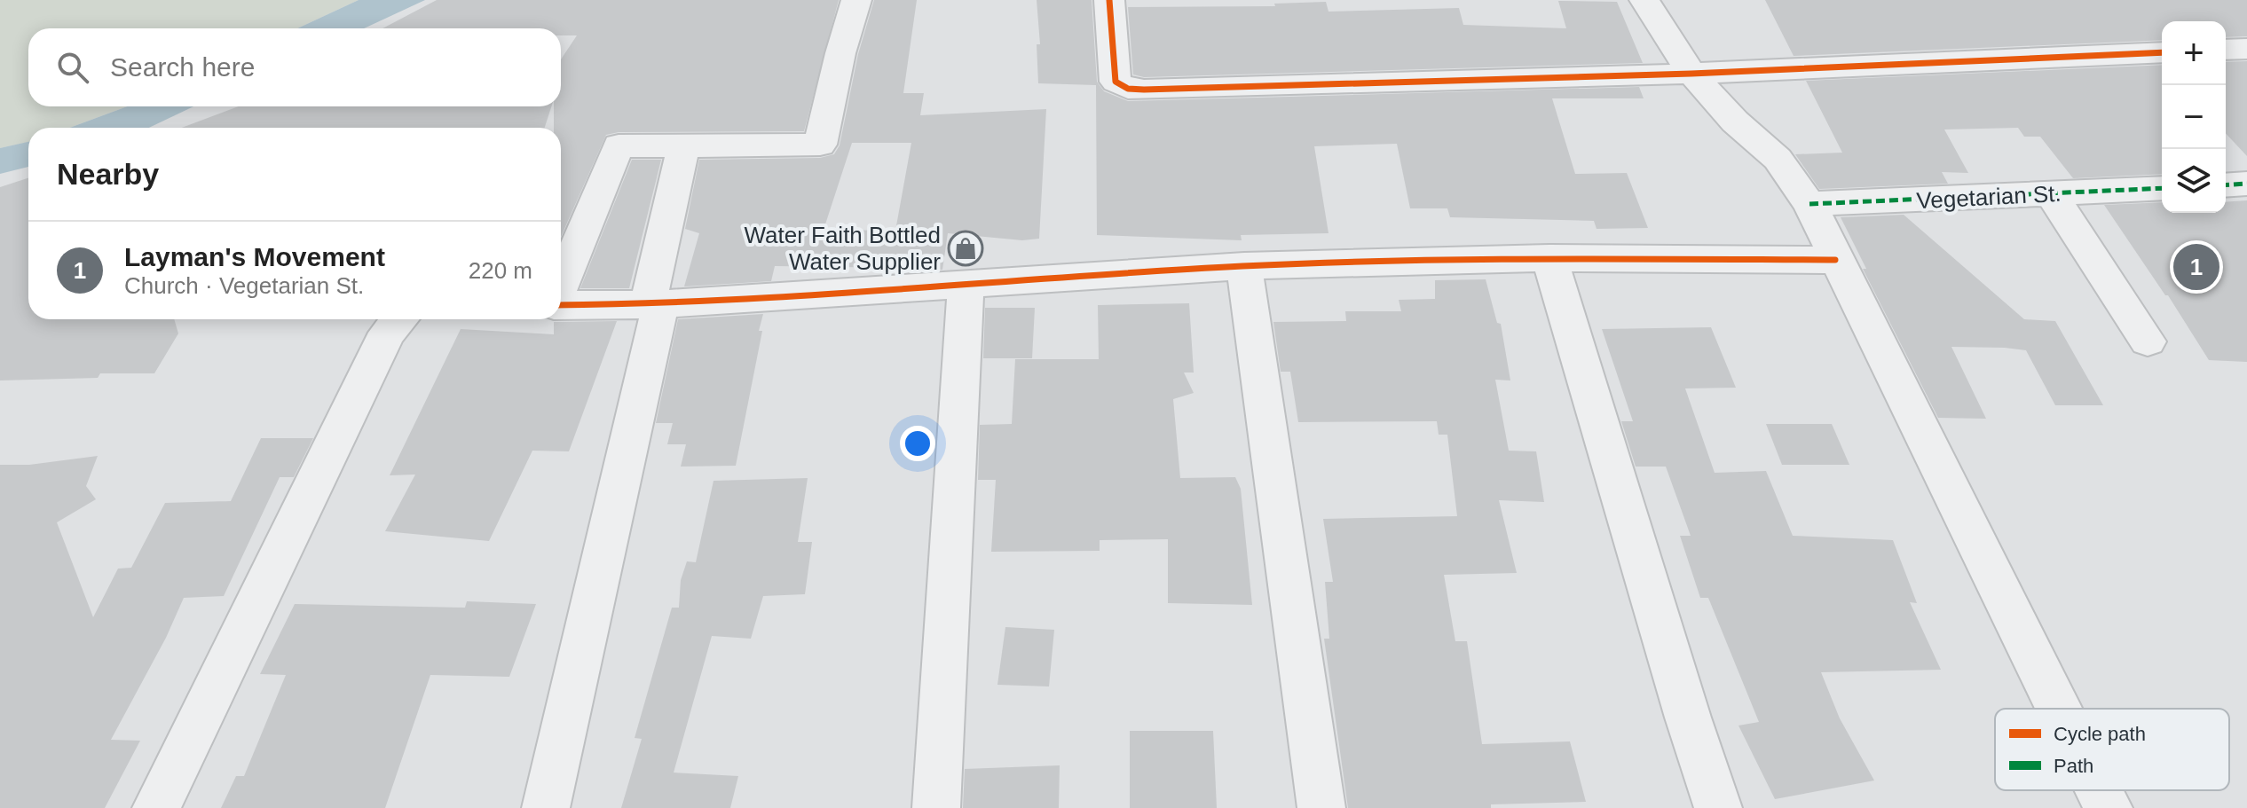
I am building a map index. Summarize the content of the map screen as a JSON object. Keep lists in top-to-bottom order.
{
  "streets": {
    "street": ["Vegetarian St."]
  },
  "places": {
    "shop": ["Water Faith Bottled Water Supplier"]
  },
  "legend": ["Cycle path", "Path"],
  "page": {
    "map_buttons": ["+", "−"],
    "search": "Search here",
    "heading": "Nearby",
    "list": [
      {
        "mark": "1",
        "name": "Layman's Movement",
        "note": "Church · Vegetarian St.",
        "value": "220 m"
      }
    ],
    "pins": "1"
  }
}
